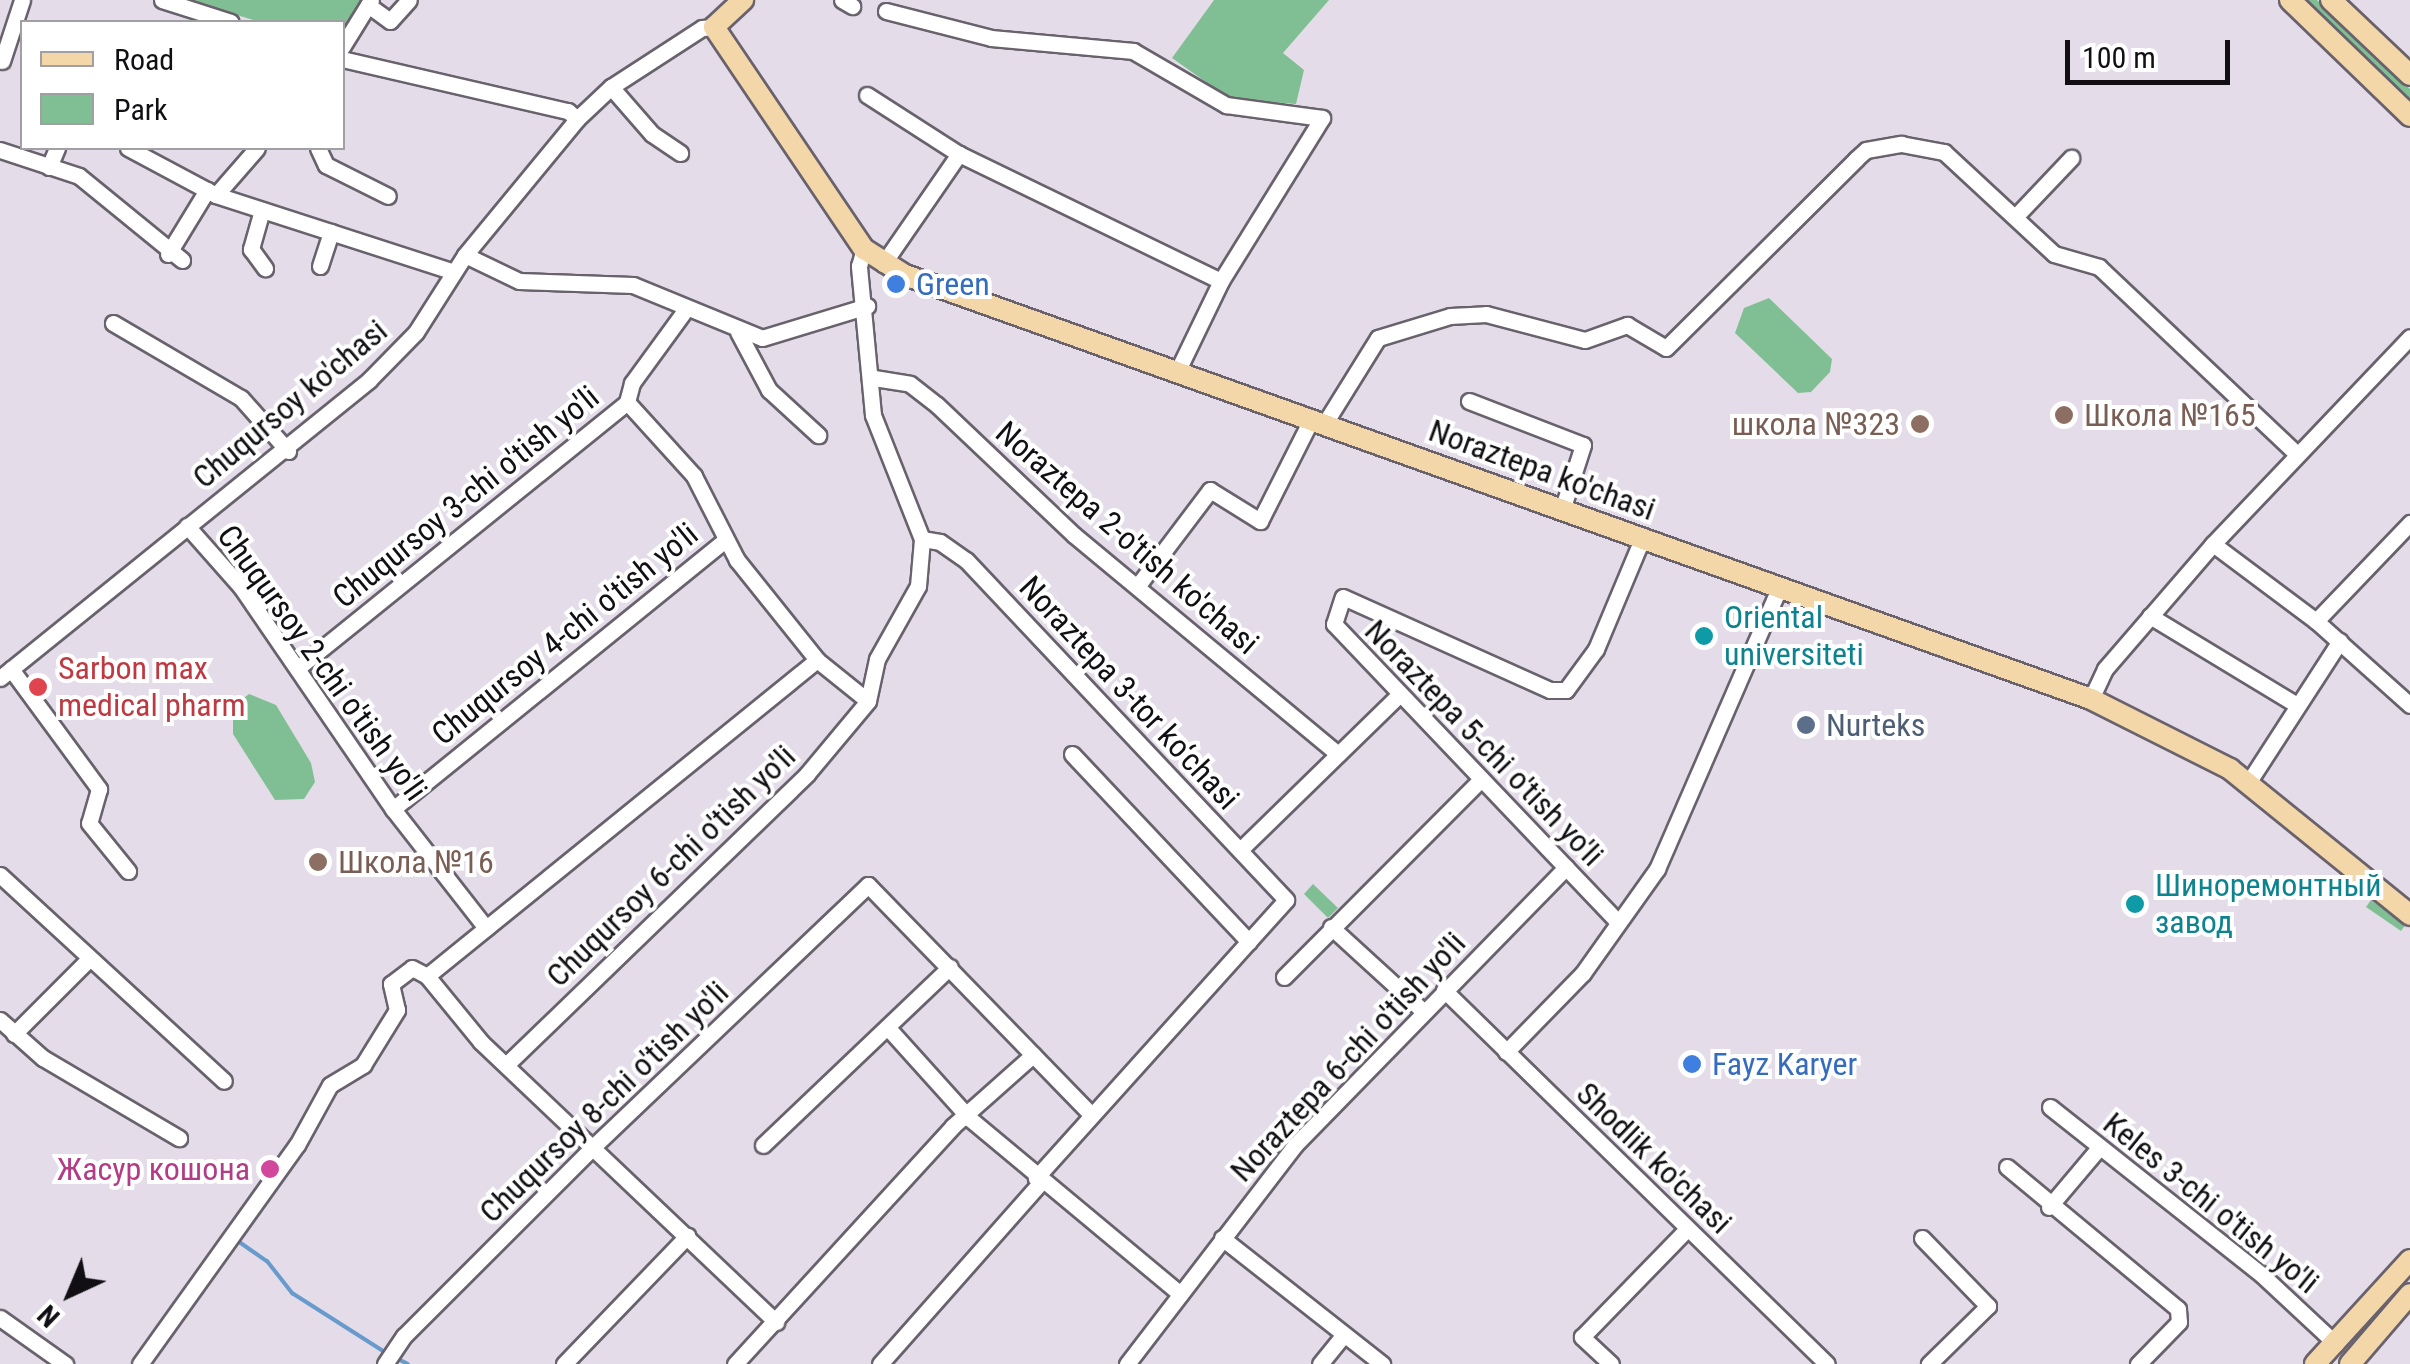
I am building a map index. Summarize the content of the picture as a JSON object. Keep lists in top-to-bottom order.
{
  "streets": {
    "main road": ["Noraztepa ko'chasi"],
    "street": [
      "Chuqursoy ko'chasi",
      "Chuqursoy 3-chi o'tish yo'li",
      "Noraztepa 2-o'tish ko'chasi",
      "Chuqursoy 4-chi o'tish yo'li",
      "Chuqursoy 2-chi o'tish yo'li",
      "Noraztepa 3-tor ko‘chasi",
      "Noraztepa 5-chi o'tish yo'li",
      "Chuqursoy 6-chi o'tish yo'li",
      "Noraztepa 6-chi o'tish yo'li",
      "Chuqursoy 8-chi o'tish yo'li",
      "Shodlik ko'chasi",
      "Keles 3-chi o'tish yo'li"
    ]
  },
  "crossings": [
    ["Chuqursoy ko'chasi", "Noraztepa ko'chasi"],
    ["Chuqursoy ko'chasi", "Chuqursoy 2-chi o'tish yo'li"],
    ["Noraztepa ko'chasi", "Noraztepa 5-chi o'tish yo'li"],
    ["Chuqursoy 3-chi o'tish yo'li", "Chuqursoy 2-chi o'tish yo'li"],
    ["Chuqursoy 4-chi o'tish yo'li", "Chuqursoy 2-chi o'tish yo'li"],
    ["Noraztepa 5-chi o'tish yo'li", "Noraztepa 6-chi o'tish yo'li"],
    ["Noraztepa 6-chi o'tish yo'li", "Shodlik ko'chasi"]
  ],
  "places": [
    "Green",
    "Школа №165",
    "школа №323",
    "Oriental universiteti",
    "Sarbon max medical pharm",
    "Nurteks",
    "Школа №16",
    "Шиноремонтный завод",
    "Fayz Karyer",
    "Жасур кошона"
  ],
  "legend": ["Road", "Park"],
  "scale_bar": "100 m",
  "north": "bottom left"
}
